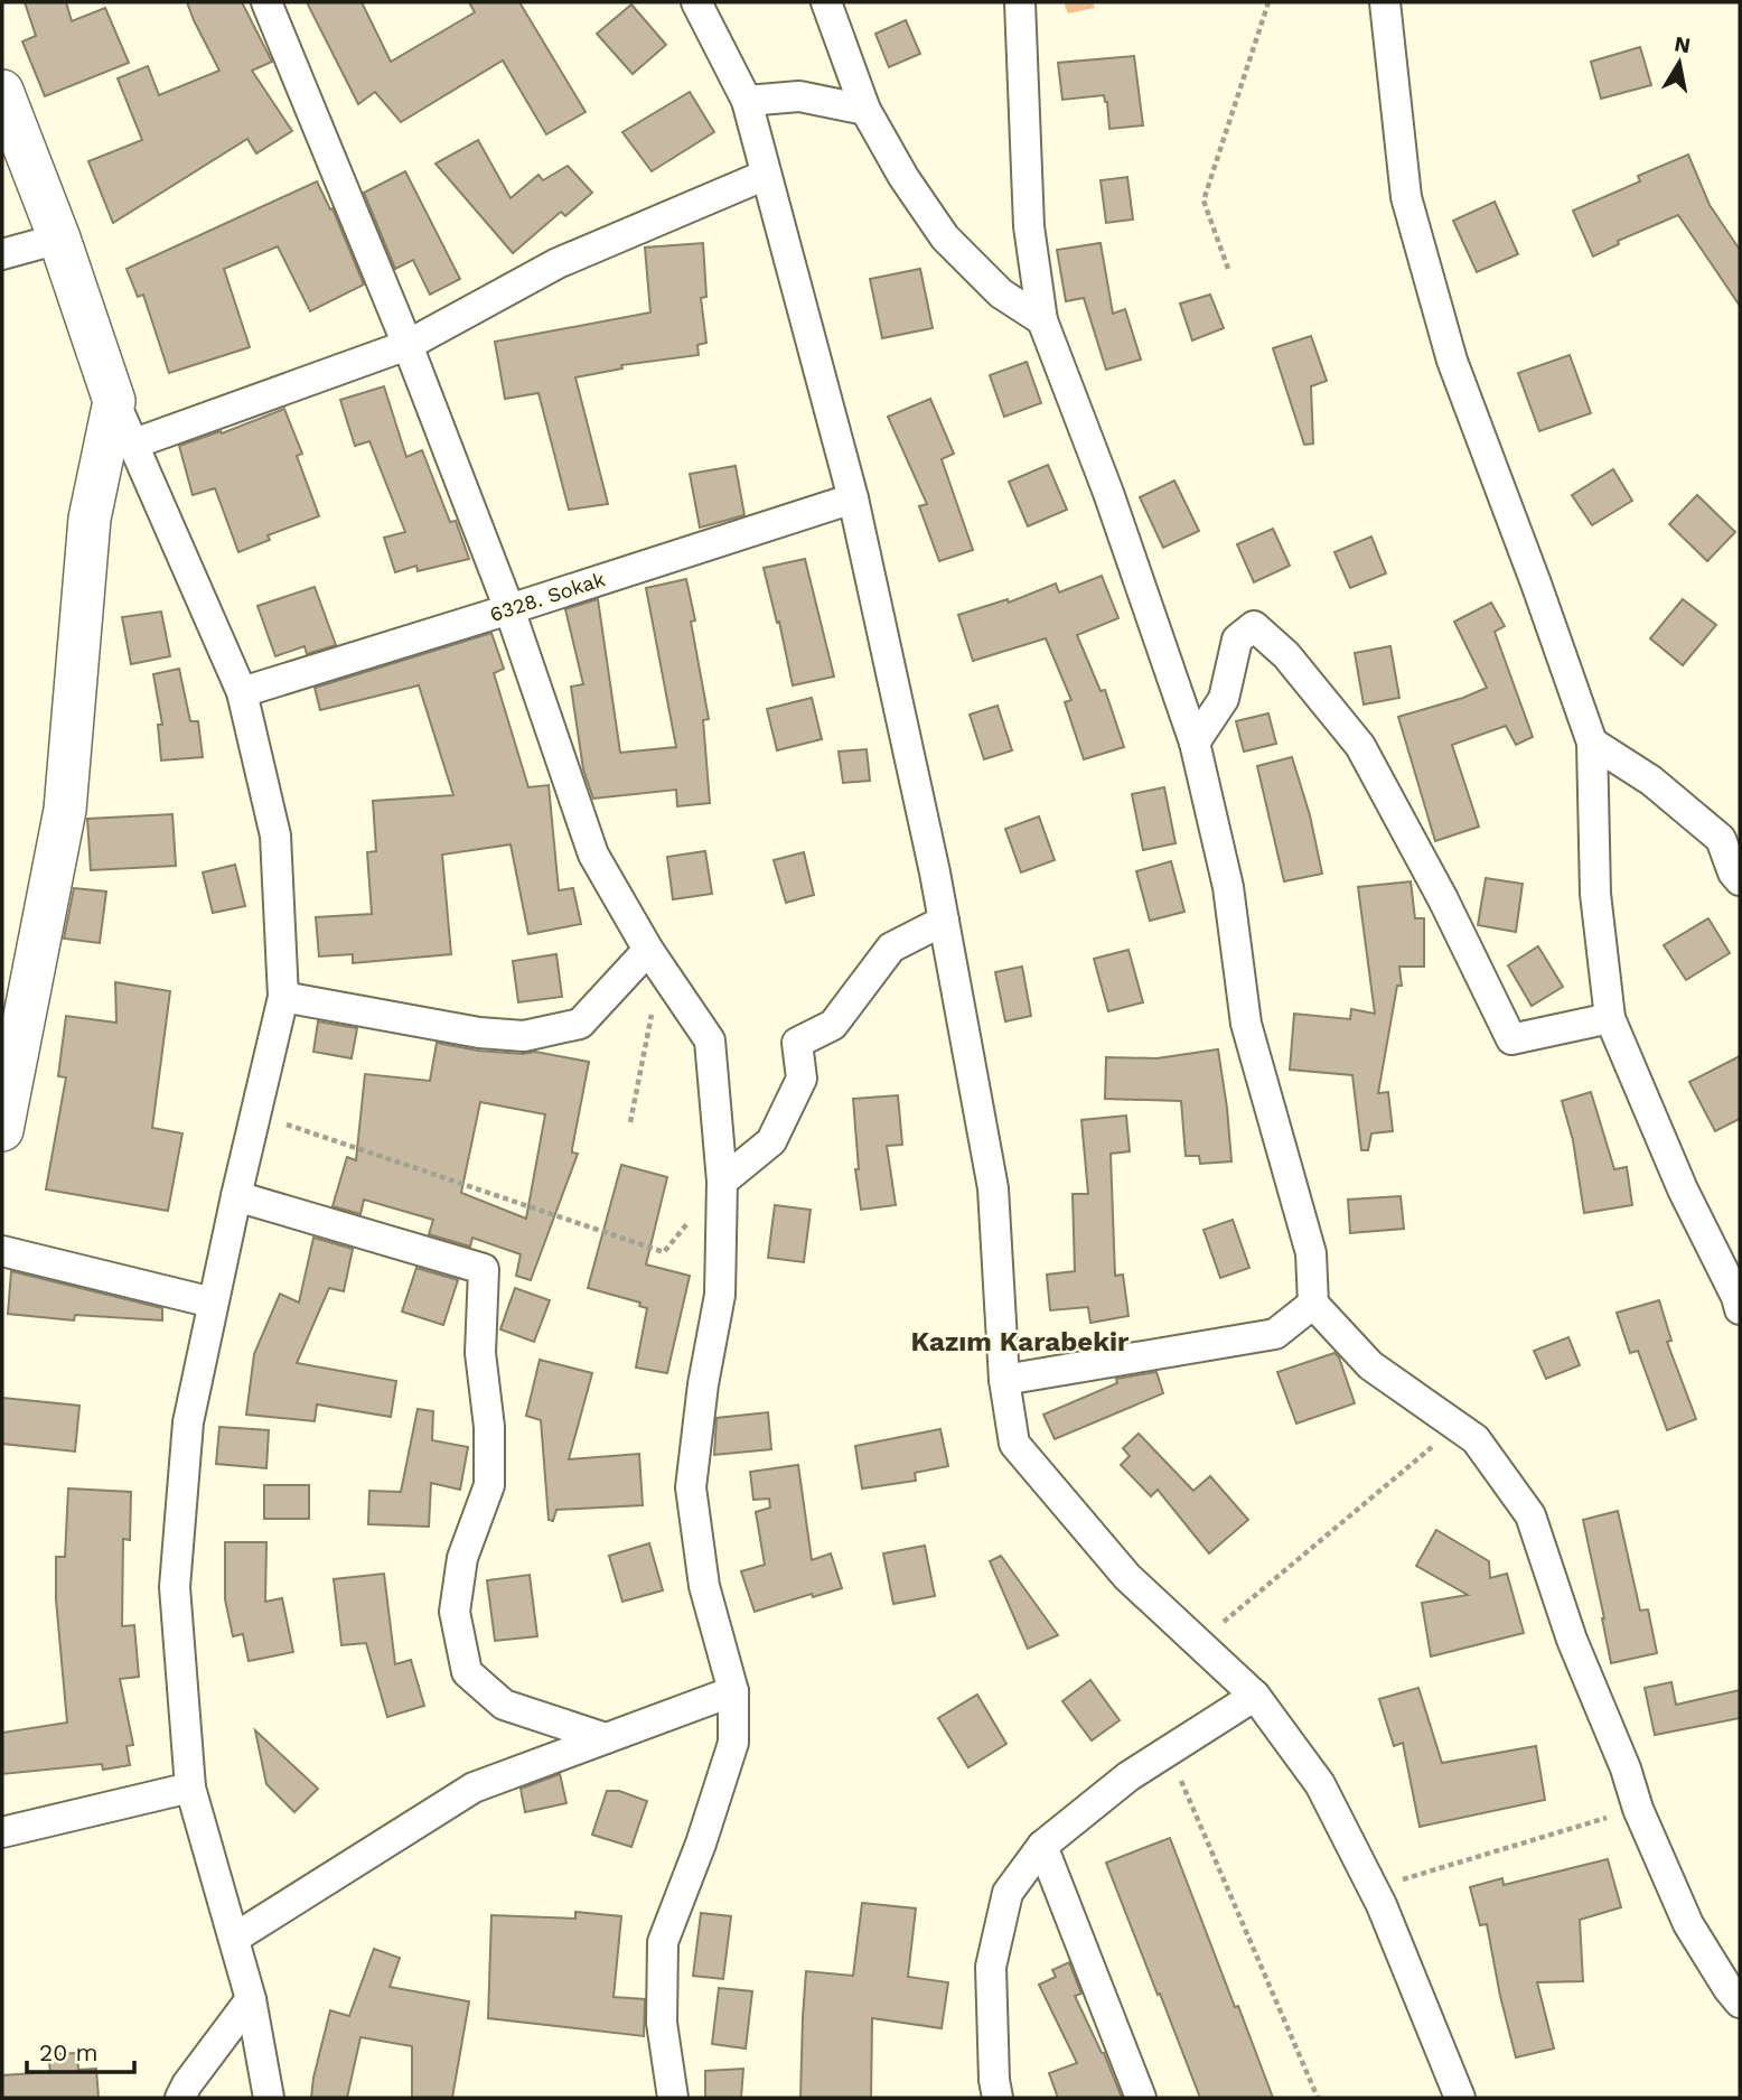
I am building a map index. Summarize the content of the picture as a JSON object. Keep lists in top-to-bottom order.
{
  "streets": {
    "street": ["6328. Sokak"]
  },
  "districts": ["Kazım Karabekir"],
  "scale_bar": "20 m",
  "north": "top"
}
